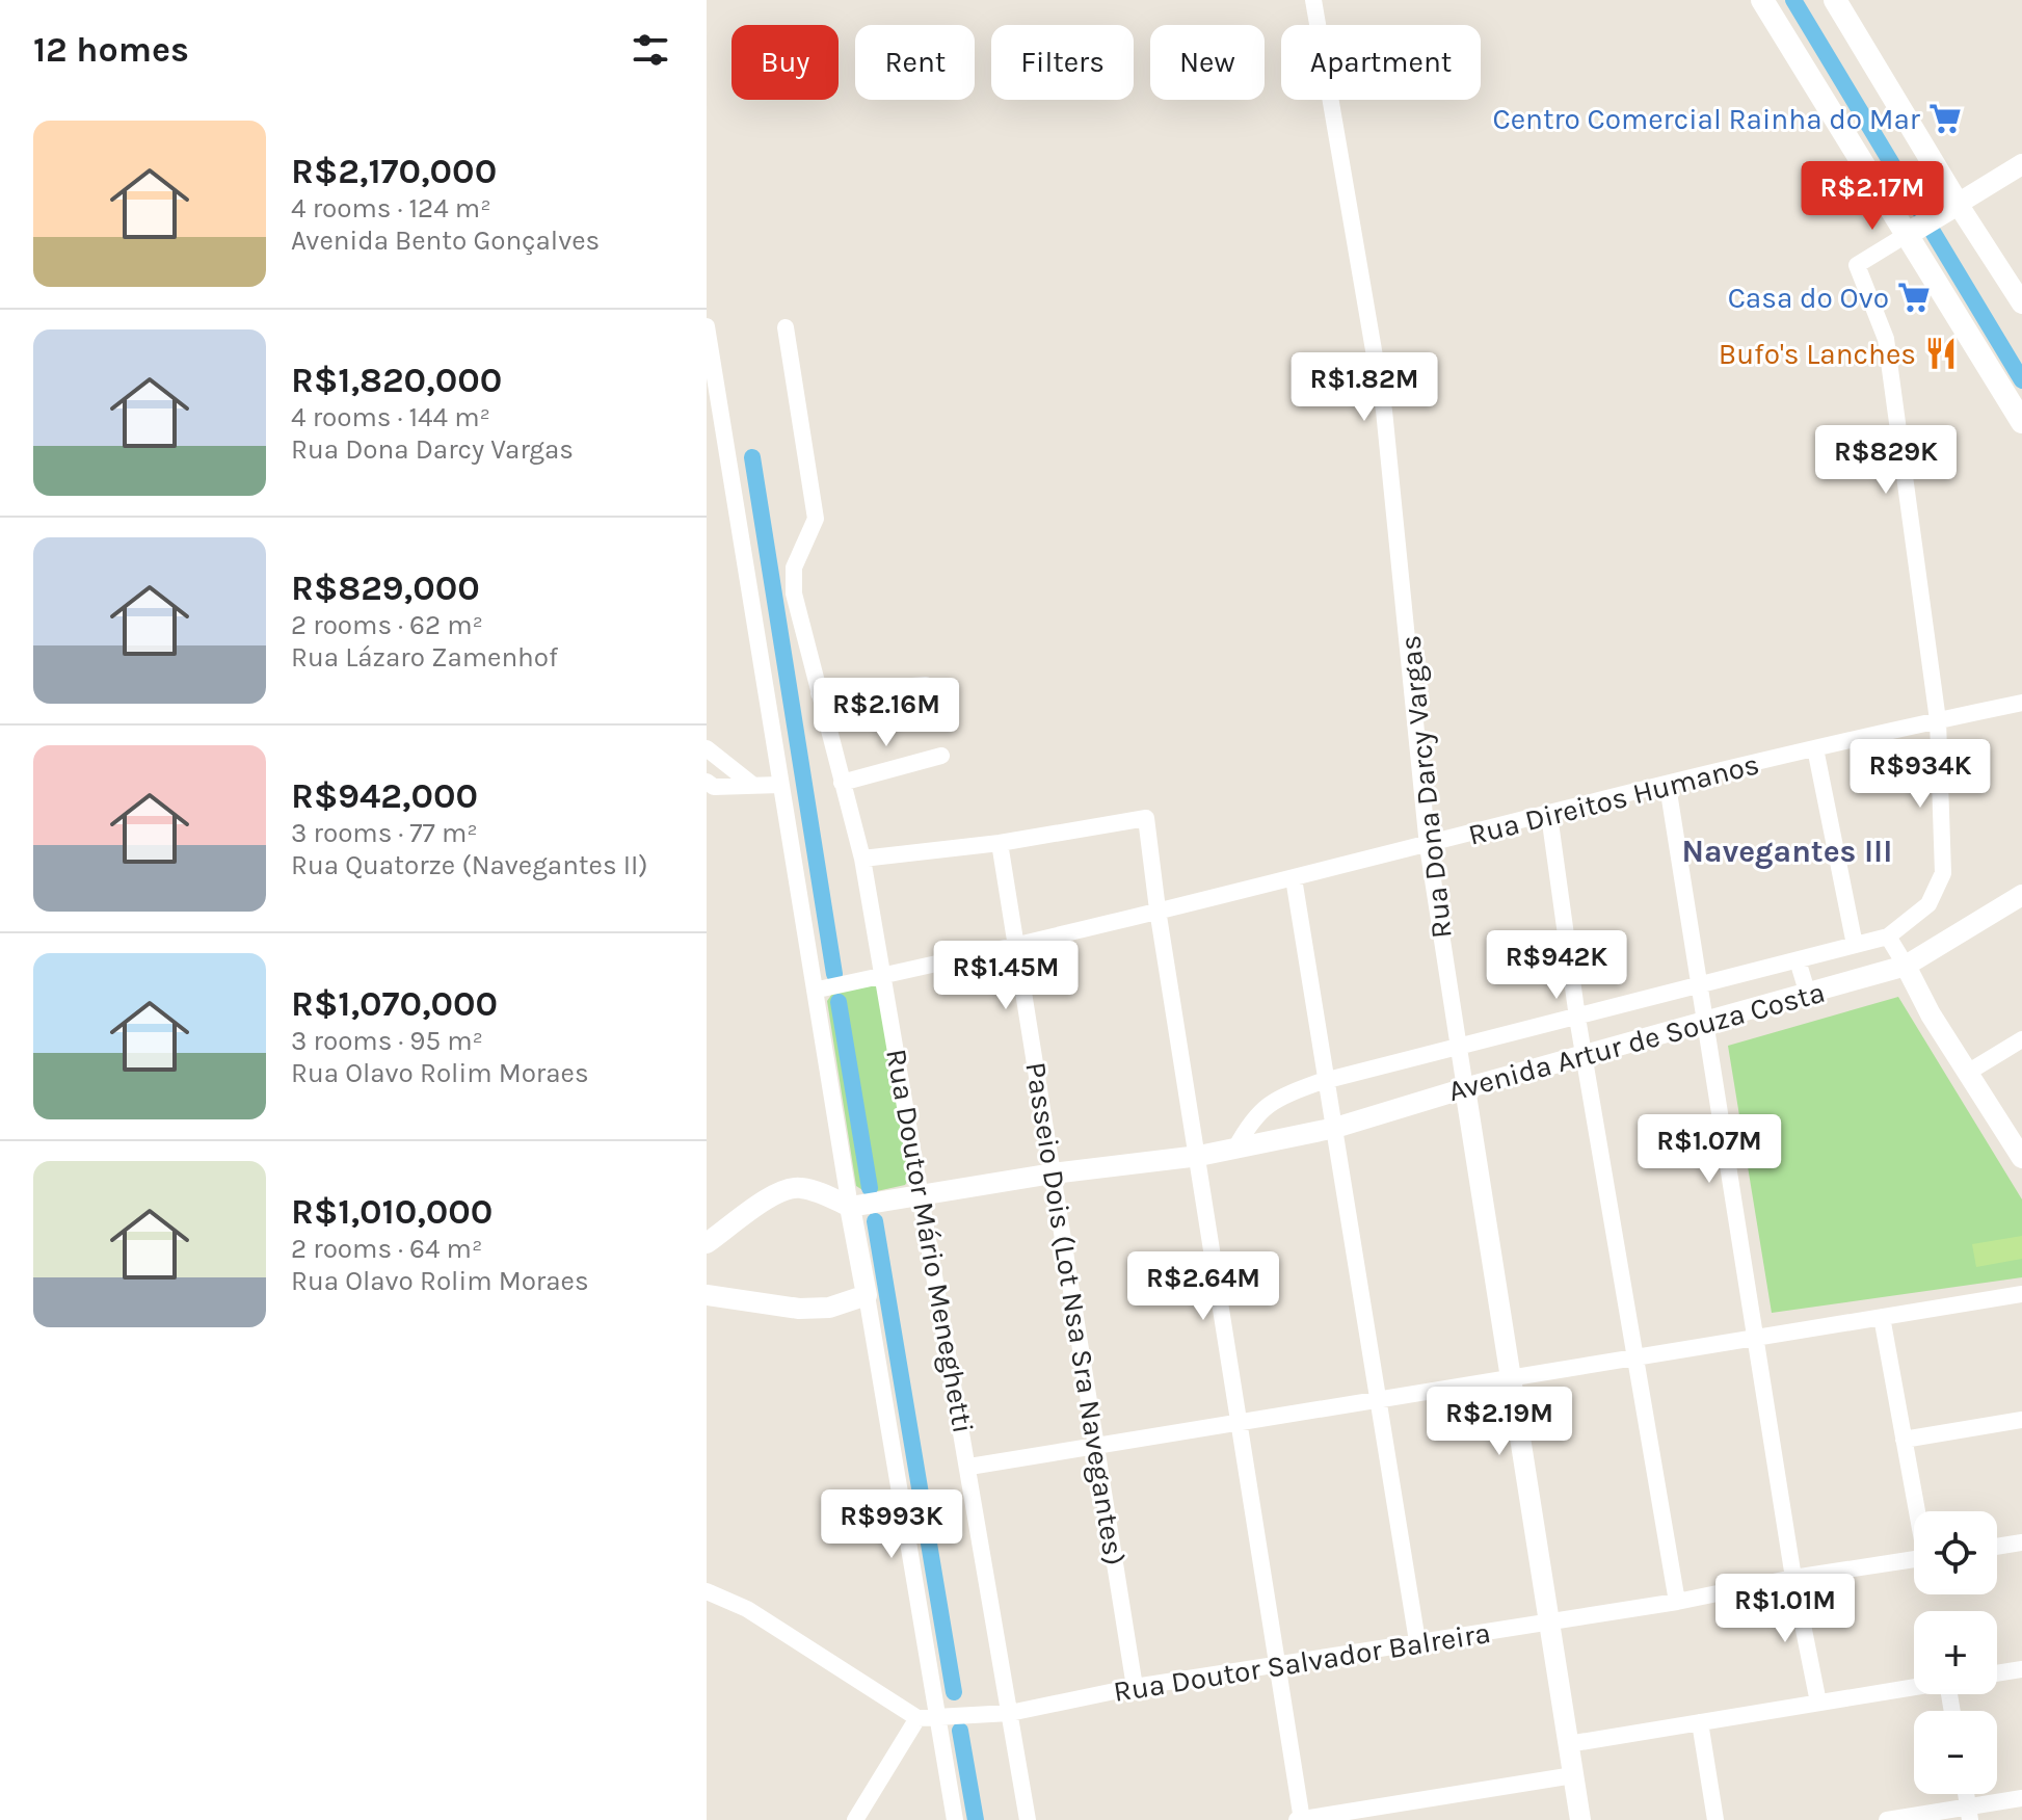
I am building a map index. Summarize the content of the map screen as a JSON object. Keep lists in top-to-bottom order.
{
  "streets": {
    "street": [
      "Rua Dona Darcy Vargas",
      "Rua Direitos Humanos",
      "Avenida Artur de Souza Costa",
      "Rua Doutor Mário Meneghetti",
      "Passeio Dois (Lot Nsa Sra Navegantes)",
      "Rua Doutor Salvador Balreira"
    ]
  },
  "crossings": [
    ["Rua Dona Darcy Vargas", "Rua Direitos Humanos"],
    ["Rua Dona Darcy Vargas", "Avenida Artur de Souza Costa"],
    ["Rua Dona Darcy Vargas", "Rua Doutor Salvador Balreira"],
    ["Rua Direitos Humanos", "Avenida Artur de Souza Costa"],
    ["Rua Direitos Humanos", "Rua Doutor Mário Meneghetti"],
    ["Rua Direitos Humanos", "Passeio Dois (Lot Nsa Sra Navegantes)"],
    ["Avenida Artur de Souza Costa", "Rua Doutor Mário Meneghetti"],
    ["Avenida Artur de Souza Costa", "Passeio Dois (Lot Nsa Sra Navegantes)"],
    ["Rua Doutor Mário Meneghetti", "Rua Doutor Salvador Balreira"],
    ["Passeio Dois (Lot Nsa Sra Navegantes)", "Rua Doutor Salvador Balreira"]
  ],
  "districts": ["Navegantes III"],
  "places": {
    "supermarket": ["Centro Comercial Rainha do Mar", "Casa do Ovo"],
    "restaurant": ["Bufo's Lanches"]
  },
  "page": {
    "heading": "12 homes",
    "chip": [
      "Buy",
      "Rent",
      "Filters",
      "New",
      "Apartment"
    ],
    "list": [
      {
        "name": "R$2,170,000",
        "note": "4 rooms · 124 m² · Avenida Bento Gonçalves"
      },
      {
        "name": "R$1,820,000",
        "note": "4 rooms · 144 m² · Rua Dona Darcy Vargas"
      },
      {
        "name": "R$829,000",
        "note": "2 rooms · 62 m² · Rua Lázaro Zamenhof"
      },
      {
        "name": "R$942,000",
        "note": "3 rooms · 77 m² · Rua Quatorze (Navegantes II)"
      },
      {
        "name": "R$1,070,000",
        "note": "3 rooms · 95 m² · Rua Olavo Rolim Moraes"
      },
      {
        "name": "R$1,010,000",
        "note": "2 rooms · 64 m² · Rua Olavo Rolim Moraes"
      }
    ],
    "price": [
      "R$2.17M",
      "R$1.82M",
      "R$829K",
      "R$2.16M",
      "R$934K",
      "R$942K",
      "R$1.45M",
      "R$1.07M",
      "R$2.64M",
      "R$2.19M",
      "R$993K",
      "R$1.01M"
    ],
    "map_buttons": ["+", "−"]
  }
}
